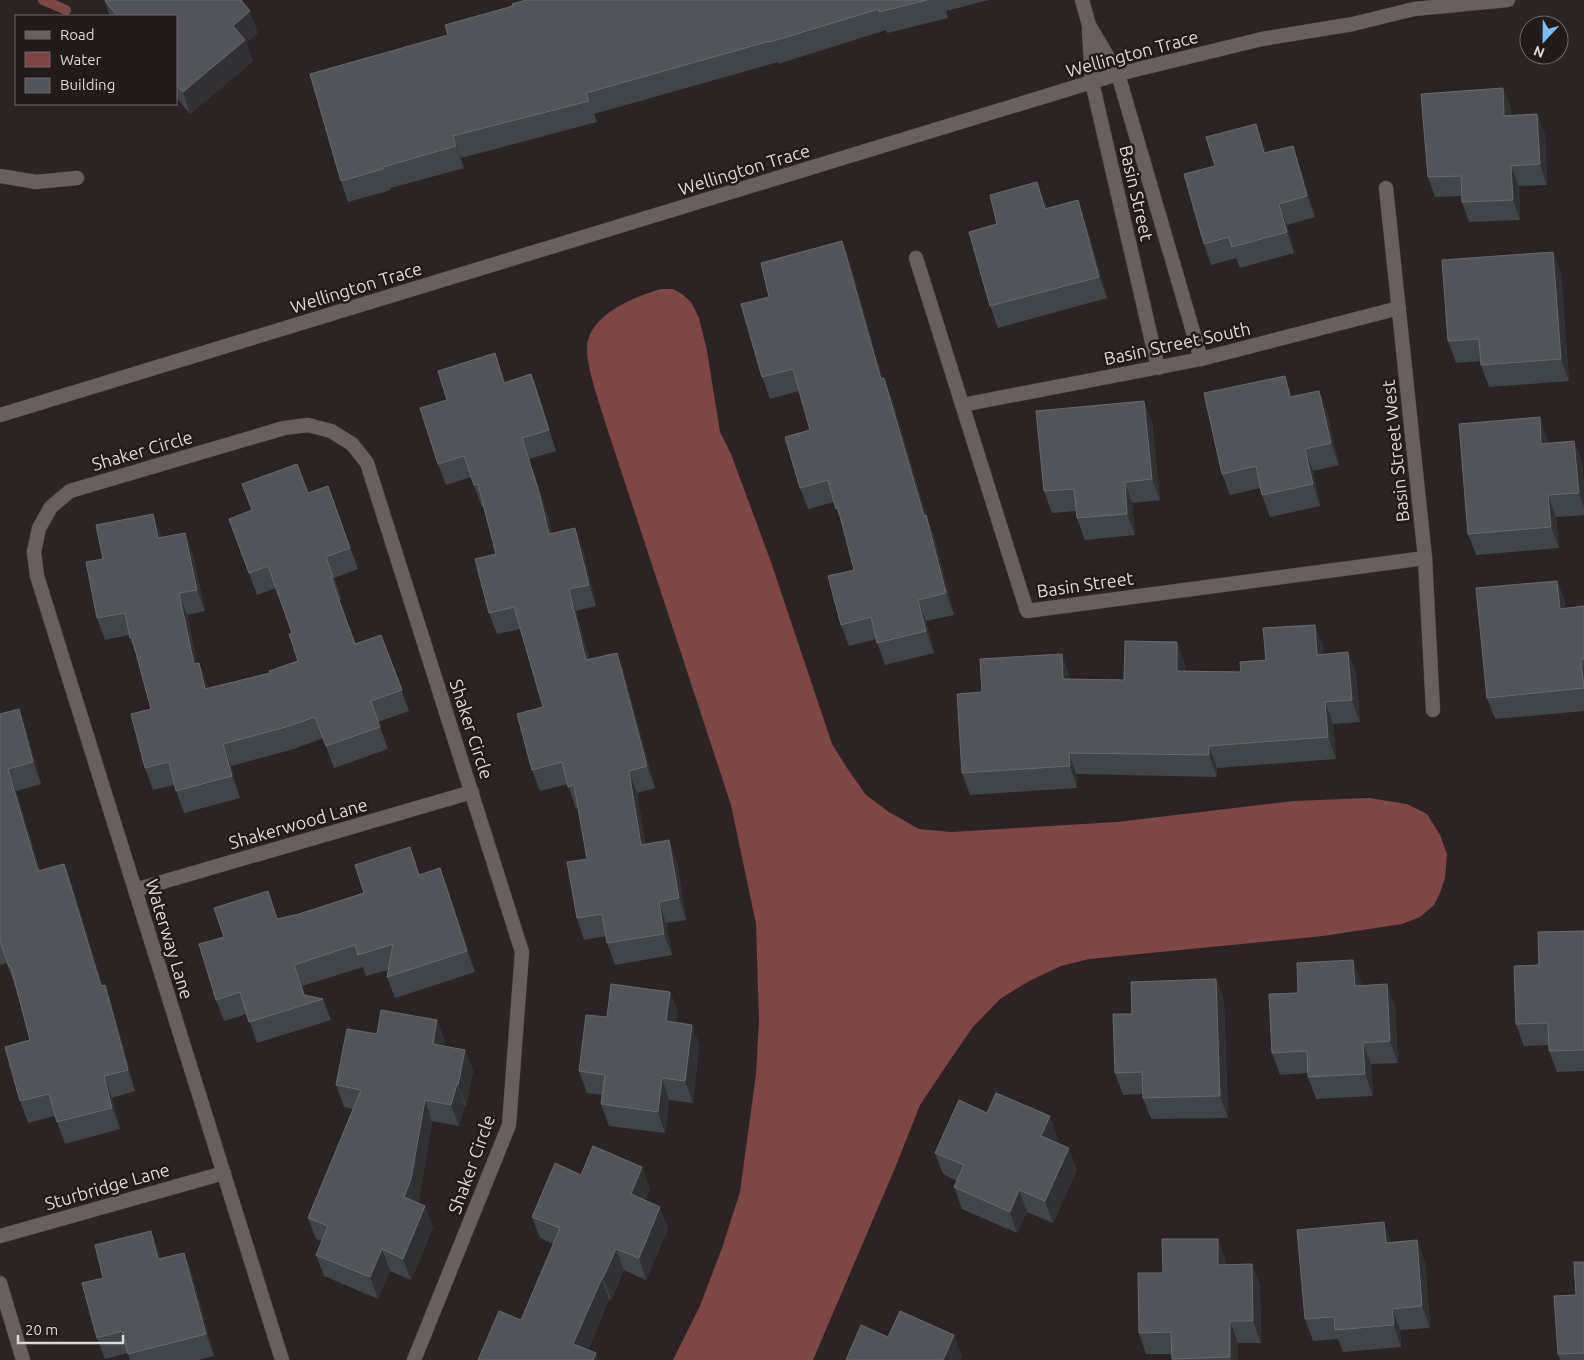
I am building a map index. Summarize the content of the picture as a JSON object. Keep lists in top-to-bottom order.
{
  "streets": {
    "street": [
      "Wellington Trace",
      "Basin Street",
      "Basin Street South",
      "Shaker Circle",
      "Basin Street West",
      "Shakerwood Lane",
      "Waterway Lane",
      "Sturbridge Lane"
    ]
  },
  "crossings": [
    ["Wellington Trace", "Basin Street"],
    ["Basin Street", "Basin Street South"],
    ["Basin Street", "Basin Street West"],
    ["Basin Street South", "Basin Street West"],
    ["Shaker Circle", "Shakerwood Lane"],
    ["Shaker Circle", "Waterway Lane"],
    ["Shakerwood Lane", "Waterway Lane"],
    ["Waterway Lane", "Sturbridge Lane"]
  ],
  "legend": ["Road", "Water", "Building"],
  "scale_bar": "20 m",
  "north": "bottom"
}
